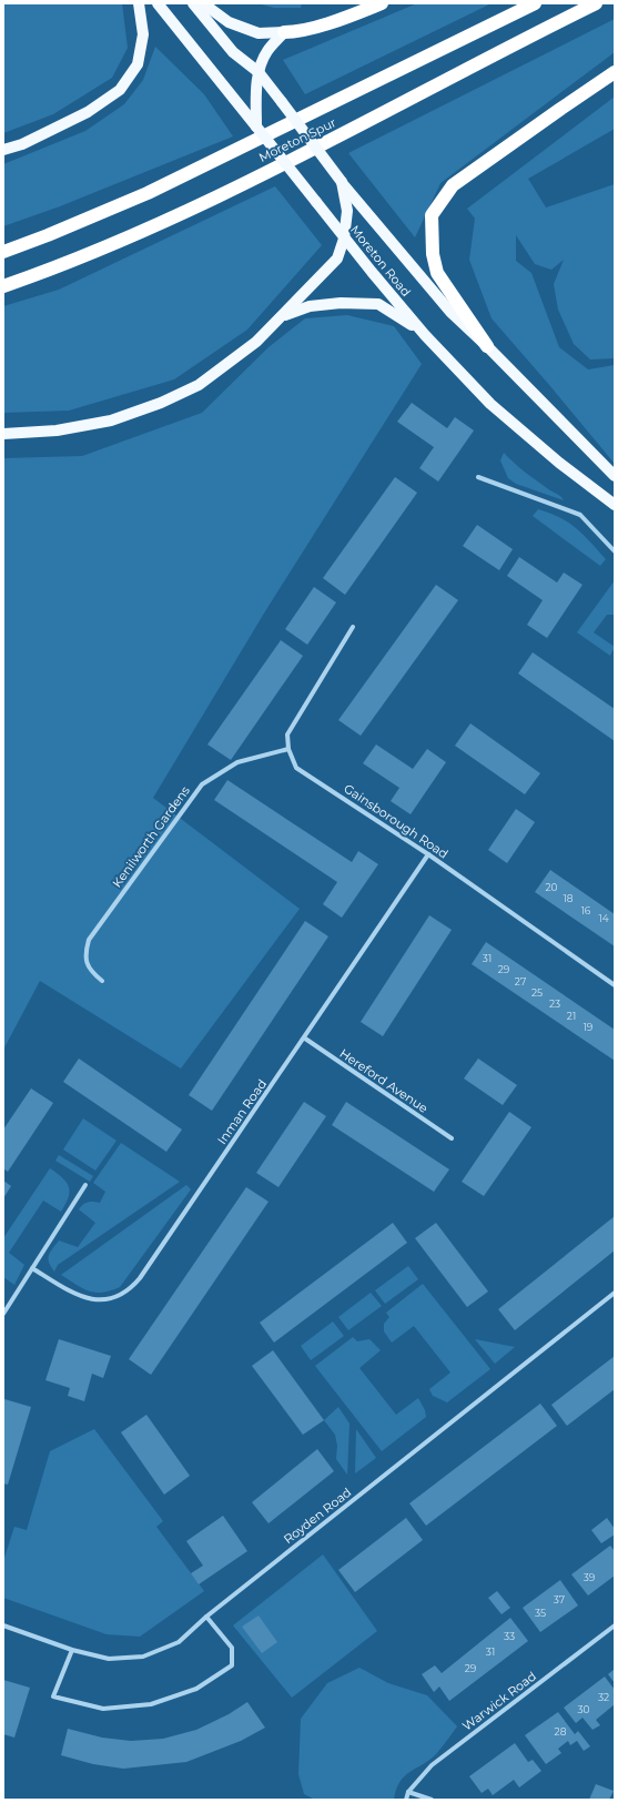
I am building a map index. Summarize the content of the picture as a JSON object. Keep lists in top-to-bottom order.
{
  "streets": {
    "highway": ["Moreton Spur"],
    "main road": ["Moreton Road"],
    "street": [
      "Gainsborough Road",
      "Kenilworth Gardens",
      "Hereford Avenue",
      "Inman Road",
      "Royden Road",
      "Warwick Road"
    ]
  },
  "crossings": [
    ["Gainsborough Road", "Kenilworth Gardens"],
    ["Gainsborough Road", "Inman Road"],
    ["Hereford Avenue", "Inman Road"]
  ],
  "house_numbers": [
    "20",
    "18",
    "16",
    "14",
    "31",
    "29",
    "27",
    "25",
    "23",
    "21",
    "19",
    "39",
    "37",
    "35",
    "33",
    "31",
    "29",
    "32",
    "30",
    "28"
  ]
}
